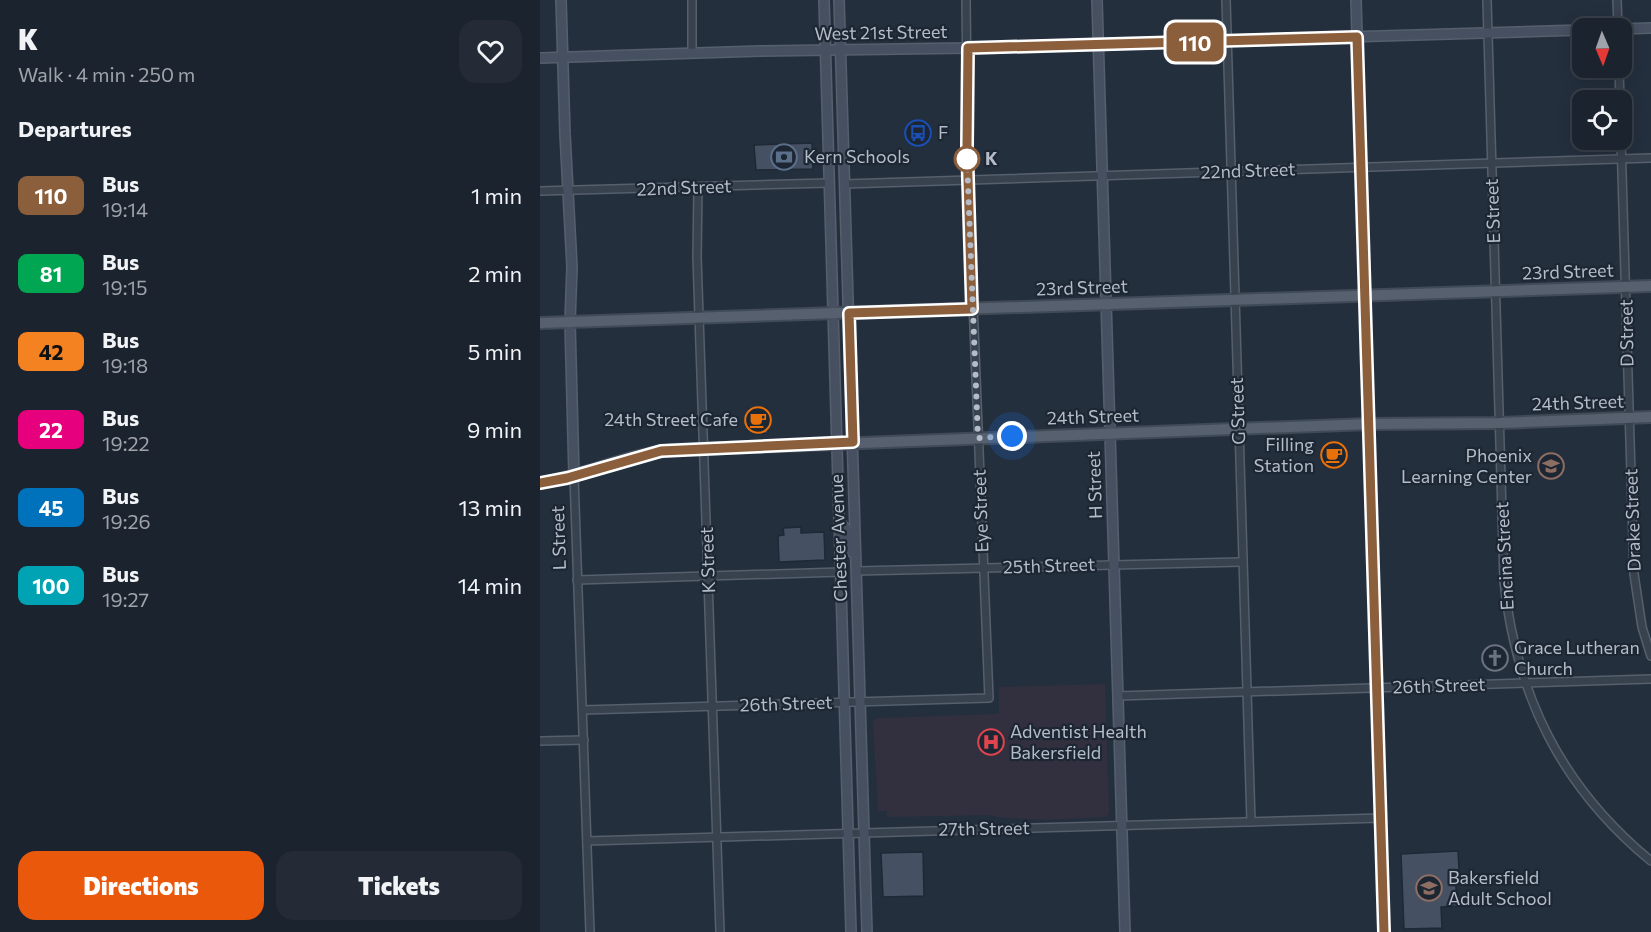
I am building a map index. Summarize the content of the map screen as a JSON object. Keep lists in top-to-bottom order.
{
  "streets": {
    "main road": [
      "West 21st Street",
      "23rd Street",
      "24th Street",
      "H Street",
      "L Street",
      "Chester Avenue"
    ],
    "street": [
      "22nd Street",
      "E Street",
      "D Street",
      "G Street",
      "Eye Street",
      "Drake Street",
      "Encina Street",
      "K Street",
      "25th Street",
      "26th Street",
      "27th Street"
    ]
  },
  "crossings": [
    ["West 21st Street", "E Street"],
    ["West 21st Street", "G Street"],
    ["West 21st Street", "H Street"],
    ["West 21st Street", "Eye Street"],
    ["West 21st Street", "L Street"],
    ["West 21st Street", "Chester Avenue"],
    ["22nd Street", "E Street"],
    ["22nd Street", "D Street"],
    ["22nd Street", "G Street"],
    ["22nd Street", "H Street"],
    ["22nd Street", "Eye Street"],
    ["22nd Street", "L Street"],
    ["22nd Street", "Chester Avenue"],
    ["22nd Street", "K Street"],
    ["E Street", "23rd Street"],
    ["E Street", "24th Street"],
    ["E Street", "Encina Street"],
    ["23rd Street", "D Street"],
    ["23rd Street", "G Street"],
    ["23rd Street", "H Street"],
    ["23rd Street", "Eye Street"],
    ["23rd Street", "L Street"],
    ["23rd Street", "Chester Avenue"],
    ["23rd Street", "K Street"],
    ["D Street", "24th Street"],
    ["D Street", "Drake Street"],
    ["24th Street", "G Street"],
    ["24th Street", "H Street"],
    ["24th Street", "Eye Street"],
    ["24th Street", "Drake Street"],
    ["24th Street", "L Street"],
    ["24th Street", "Chester Avenue"],
    ["24th Street", "Encina Street"],
    ["24th Street", "K Street"],
    ["G Street", "25th Street"],
    ["G Street", "26th Street"],
    ["G Street", "27th Street"],
    ["H Street", "25th Street"],
    ["H Street", "26th Street"],
    ["H Street", "27th Street"],
    ["Eye Street", "25th Street"],
    ["Eye Street", "26th Street"],
    ["L Street", "26th Street"],
    ["L Street", "27th Street"],
    ["Chester Avenue", "25th Street"],
    ["Chester Avenue", "26th Street"],
    ["Chester Avenue", "27th Street"],
    ["Encina Street", "26th Street"],
    ["K Street", "26th Street"],
    ["K Street", "27th Street"]
  ],
  "places": {
    "bus stop": ["F"],
    "bank": ["Kern Schools"],
    "other": ["K"],
    "cafe": ["24th Street Cafe", "Filling Station"],
    "school or university": ["Phoenix Learning Center", "Bakersfield Adult School"],
    "church": ["Grace Lutheran Church"],
    "hospital": ["Adventist Health Bakersfield"]
  },
  "lines": ["bus line 110"],
  "north": "bottom",
  "page": {
    "heading": [
      ["K", "Walk · 4 min · 250 m"],
      "Departures"
    ],
    "on_map": "110",
    "list": [
      {
        "mark": "110",
        "name": "Bus",
        "note": "19:14",
        "value": "1 min"
      },
      {
        "mark": "81",
        "name": "Bus",
        "note": "19:15",
        "value": "2 min"
      },
      {
        "mark": "42",
        "name": "Bus",
        "note": "19:18",
        "value": "5 min"
      },
      {
        "mark": "22",
        "name": "Bus",
        "note": "19:22",
        "value": "9 min"
      },
      {
        "mark": "45",
        "name": "Bus",
        "note": "19:26",
        "value": "13 min"
      },
      {
        "mark": "100",
        "name": "Bus",
        "note": "19:27",
        "value": "14 min"
      }
    ],
    "buttons": ["Directions", "Tickets"]
  }
}
